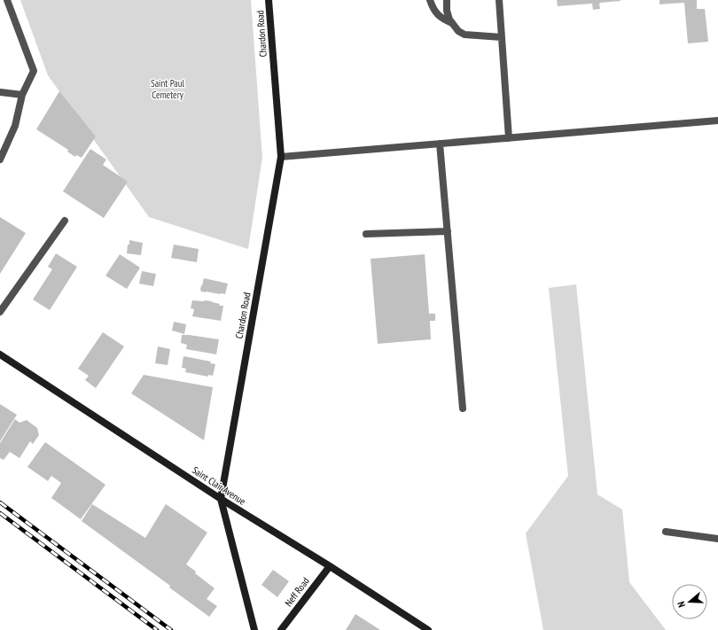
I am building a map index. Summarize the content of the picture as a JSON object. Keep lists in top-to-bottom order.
{
  "streets": {
    "street": ["Chardon Road", "Saint Clair Avenue", "Neff Road"]
  },
  "crossings": [
    ["Chardon Road", "Saint Clair Avenue"],
    ["Saint Clair Avenue", "Neff Road"]
  ],
  "parks": ["Saint Paul Cemetery"],
  "north": "left"
}
